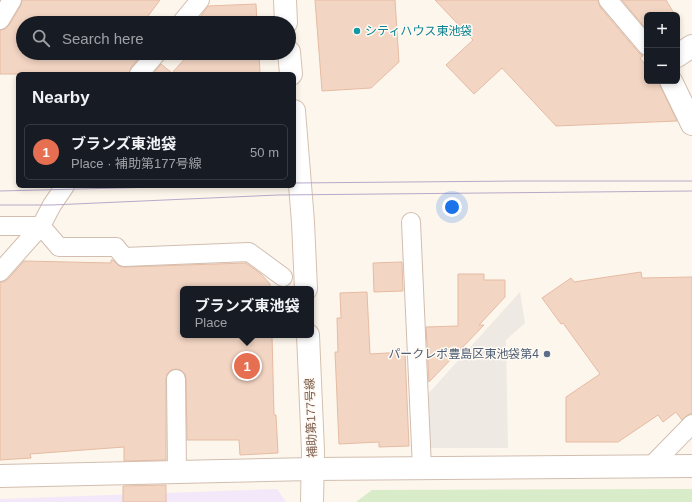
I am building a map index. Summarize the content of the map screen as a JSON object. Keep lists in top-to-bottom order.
{
  "streets": {
    "street": ["補助第177号線"]
  },
  "places": ["シティハウス東池袋", "パークレポ豊島区東池袋第4"],
  "page": {
    "map_buttons": ["+", "−"],
    "search": "Search here",
    "heading": "Nearby",
    "list": [
      {
        "mark": "1",
        "name": "ブランズ東池袋",
        "note": "Place · 補助第177号線",
        "value": "50 m"
      }
    ],
    "popup": ["ブランズ東池袋", "Place"],
    "pins": "1"
  }
}
